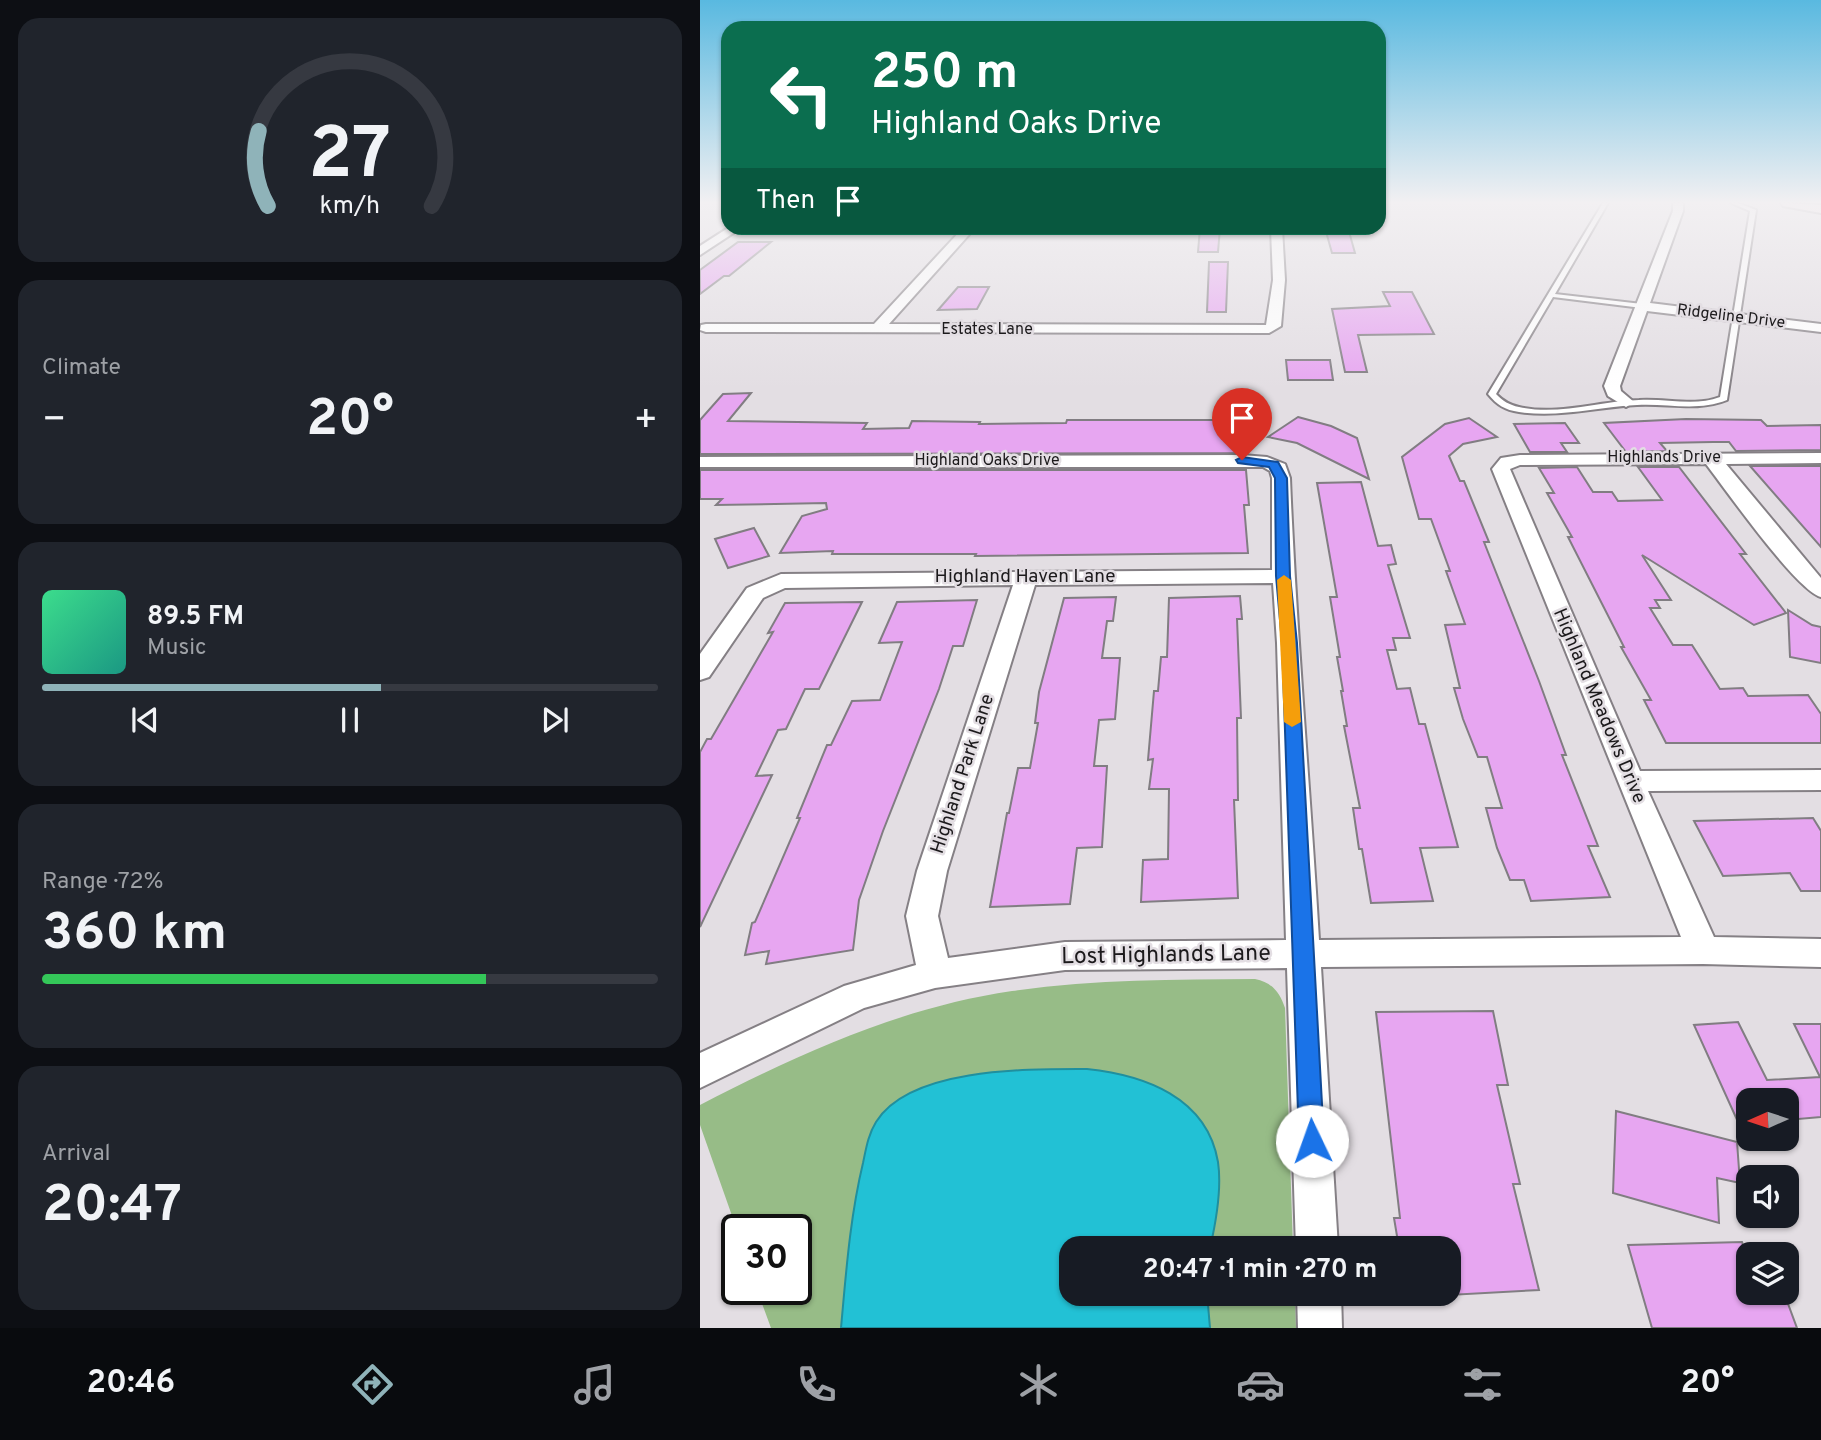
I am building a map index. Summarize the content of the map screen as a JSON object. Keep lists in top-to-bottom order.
{
  "streets": {
    "street": [
      "Ridgeline Drive",
      "Estates Lane",
      "Highlands Drive",
      "Highland Oaks Drive",
      "Highland Haven Lane",
      "Highland Meadows Drive",
      "Highland Park Lane",
      "Lost Highlands Lane"
    ]
  },
  "crossings": [
    ["Highlands Drive", "Highland Meadows Drive"],
    ["Highland Oaks Drive", "Highland Haven Lane"],
    ["Highland Haven Lane", "Highland Park Lane"],
    ["Highland Meadows Drive", "Lost Highlands Lane"],
    ["Highland Park Lane", "Lost Highlands Lane"]
  ],
  "north": "left",
  "page": {
    "turn": ["250 m", "Highland Oaks Drive"],
    "then": "Then",
    "tile": [
      "Climate",
      ["Range · 72%", "360 km"],
      ["Arrival", "20:47"]
    ],
    "heat": ["−", "20°", "+"],
    "song": ["89.5 FM", "Music"],
    "limit": "30",
    "trip": "20:47 · 1 min · 270 m",
    "tabs": ["20:46", "20°"],
    "gauge": ["27", "km/h"]
  }
}
